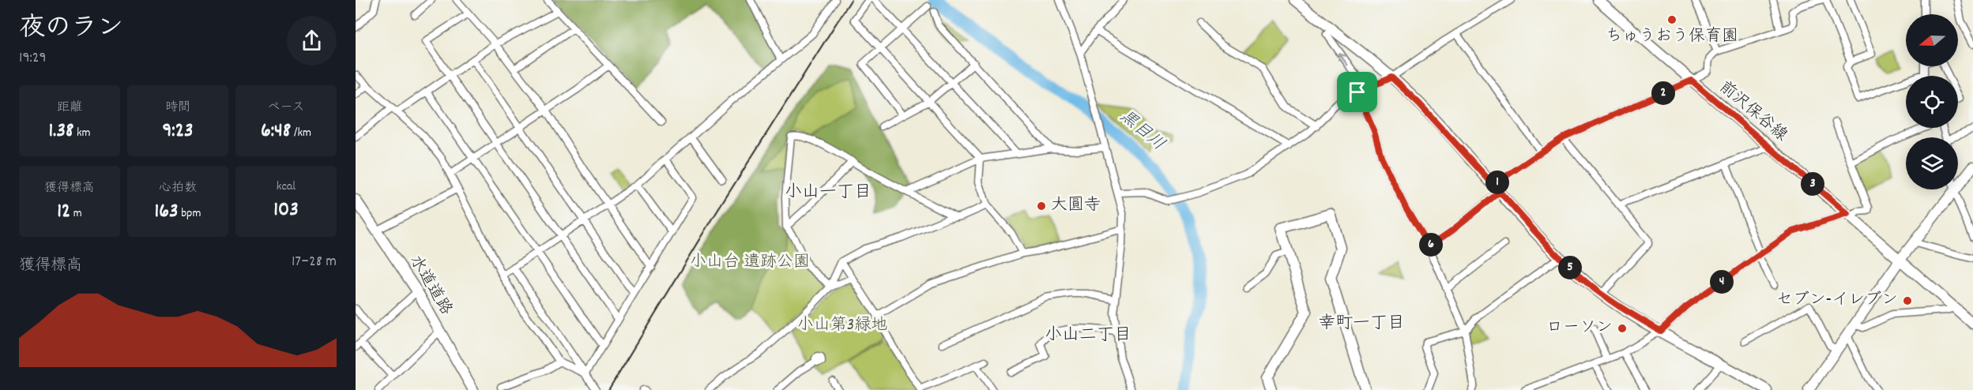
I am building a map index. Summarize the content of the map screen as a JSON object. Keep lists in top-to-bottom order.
{
  "streets": {
    "street": ["前沢保谷線", "水道道路"]
  },
  "districts": ["小山一丁目", "幸町一丁目", "小山二丁目"],
  "water": ["黒目川"],
  "parks": ["小山台 遺跡公園", "小山第3緑地"],
  "places": [
    "ちゅうおう保育園",
    "大圓寺",
    "セブン-イレブン",
    "ローソン"
  ],
  "north": "left",
  "page": {
    "heading": ["夜のラン", "19:29"],
    "stats": [
      ["距離", "1.38 km"],
      ["時間", "9:23"],
      ["ペース", "6:48 /km"],
      ["獲得標高", "12 m"],
      ["心拍数", "163 bpm"],
      ["kcal", "103"]
    ],
    "pins": [
      "2",
      "1",
      "3",
      "6",
      "5",
      "4"
    ],
    "chart": ["獲得標高", "17–28 m"]
  }
}
